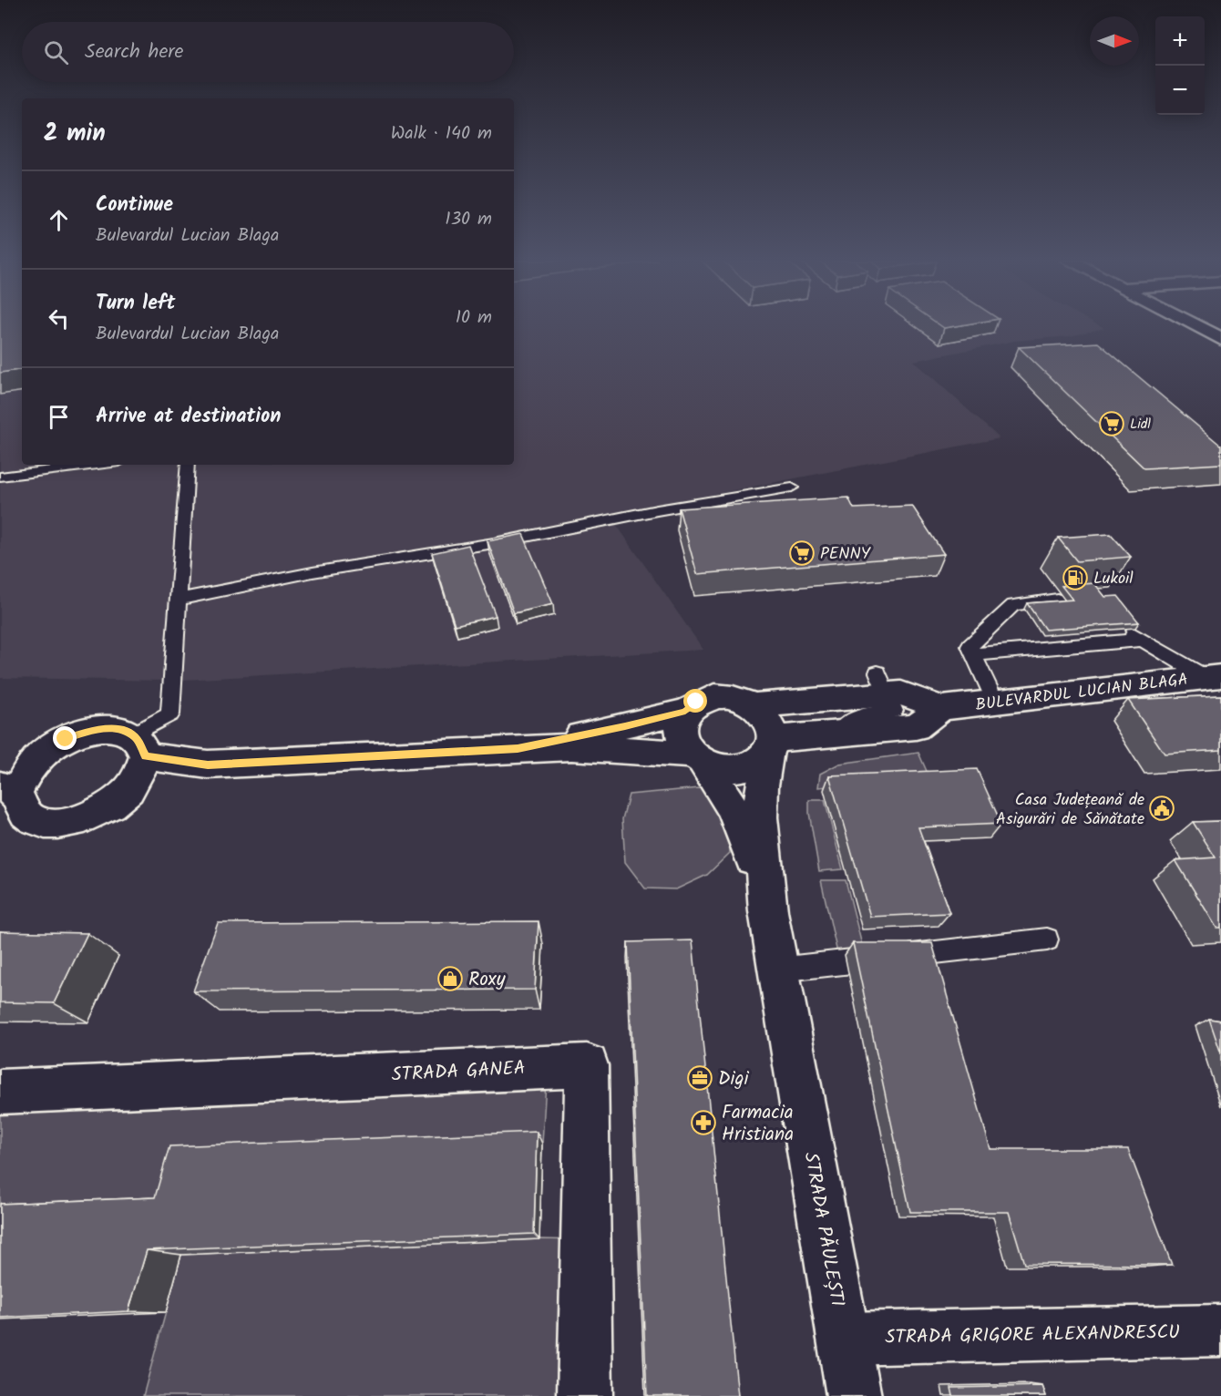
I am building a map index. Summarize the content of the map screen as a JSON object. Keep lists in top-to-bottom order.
{
  "streets": {
    "main road": [
      "BULEVARDUL LUCIAN BLAGA",
      "STRADA GANEA",
      "STRADA PĂULEȘTI",
      "STRADA GRIGORE ALEXANDRESCU"
    ]
  },
  "crossings": [
    ["BULEVARDUL LUCIAN BLAGA", "STRADA PĂULEȘTI"],
    ["STRADA PĂULEȘTI", "STRADA GRIGORE ALEXANDRESCU"]
  ],
  "places": {
    "supermarket": ["Lidl", "PENNY"],
    "fuel station": ["Lukoil"],
    "public building": ["Casa Județeană de Asigurări de Sănătate"],
    "shop": ["Roxy"],
    "office": ["Digi"],
    "pharmacy": ["Farmacia Hristiana"]
  },
  "north": "right",
  "page": {
    "map_buttons": ["+", "−"],
    "search": "Search here",
    "heading": ["2 min", "Walk · 140 m"],
    "list": [
      ["Continue", "Bulevardul Lucian Blaga", "130 m"],
      ["Turn left", "Bulevardul Lucian Blaga", "10 m"],
      "Arrive at destination"
    ]
  }
}
